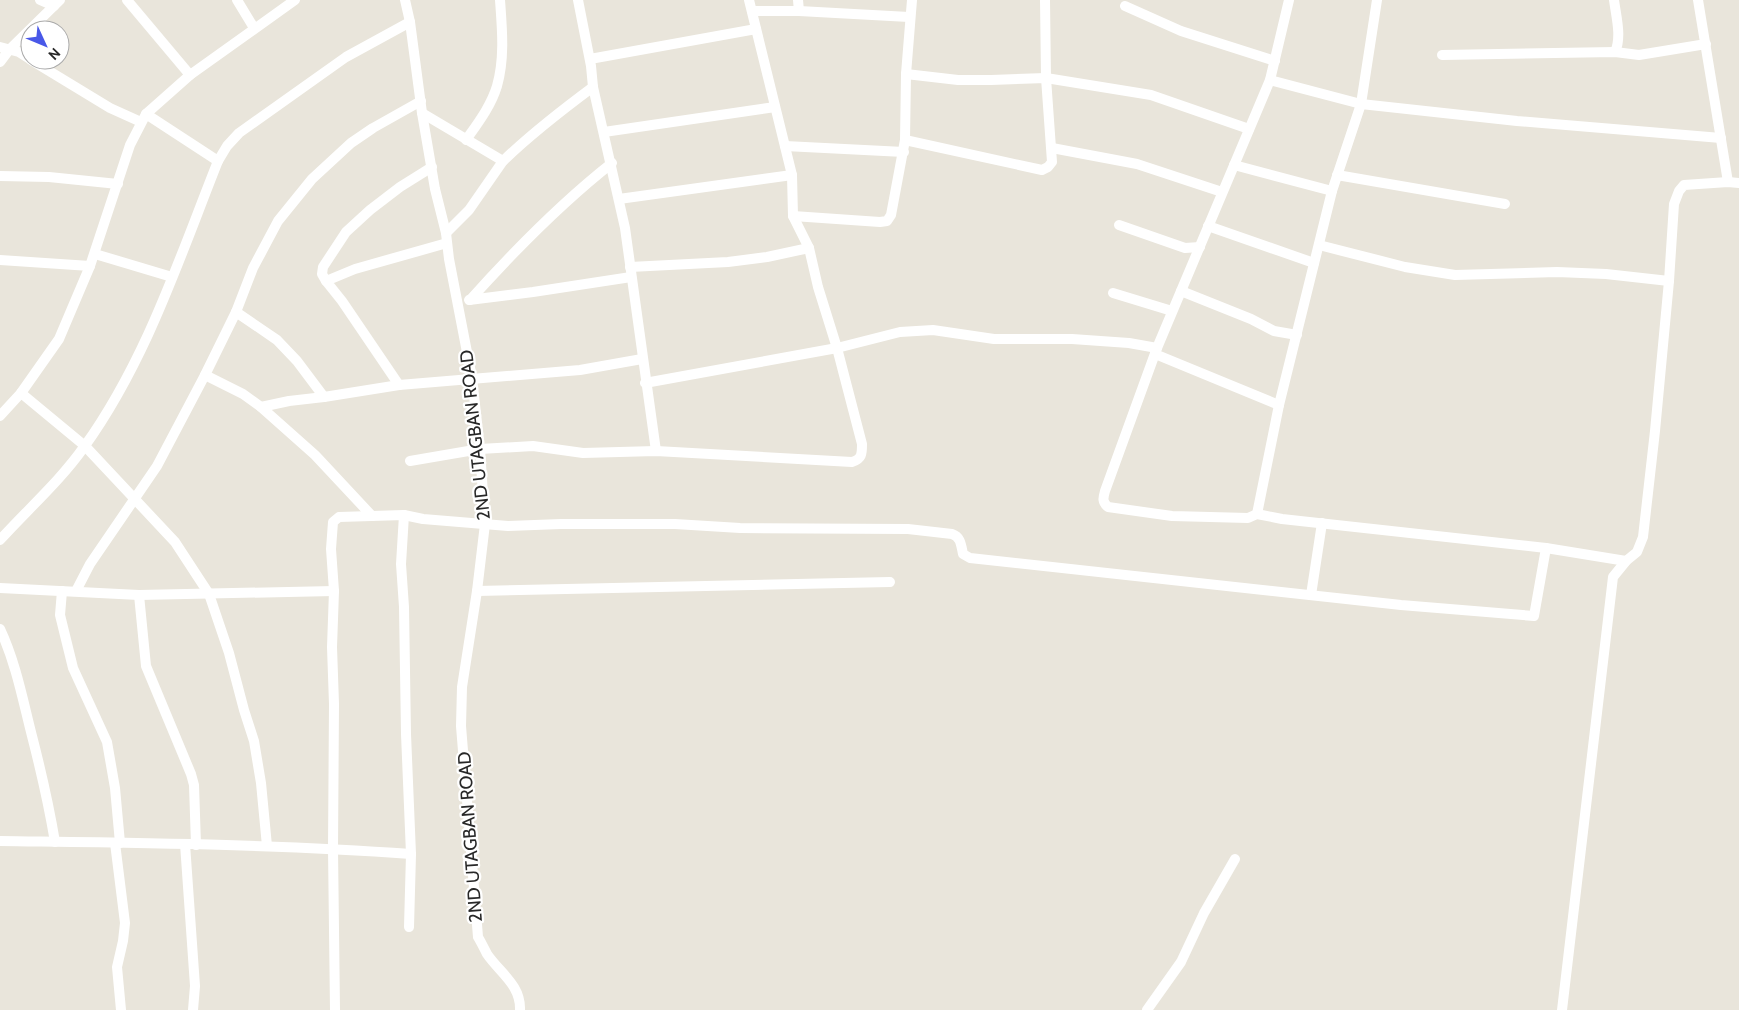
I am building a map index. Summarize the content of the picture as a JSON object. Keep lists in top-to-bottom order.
{
  "streets": {
    "street": ["2ND UTAGBAN ROAD"]
  },
  "north": "bottom right"
}
